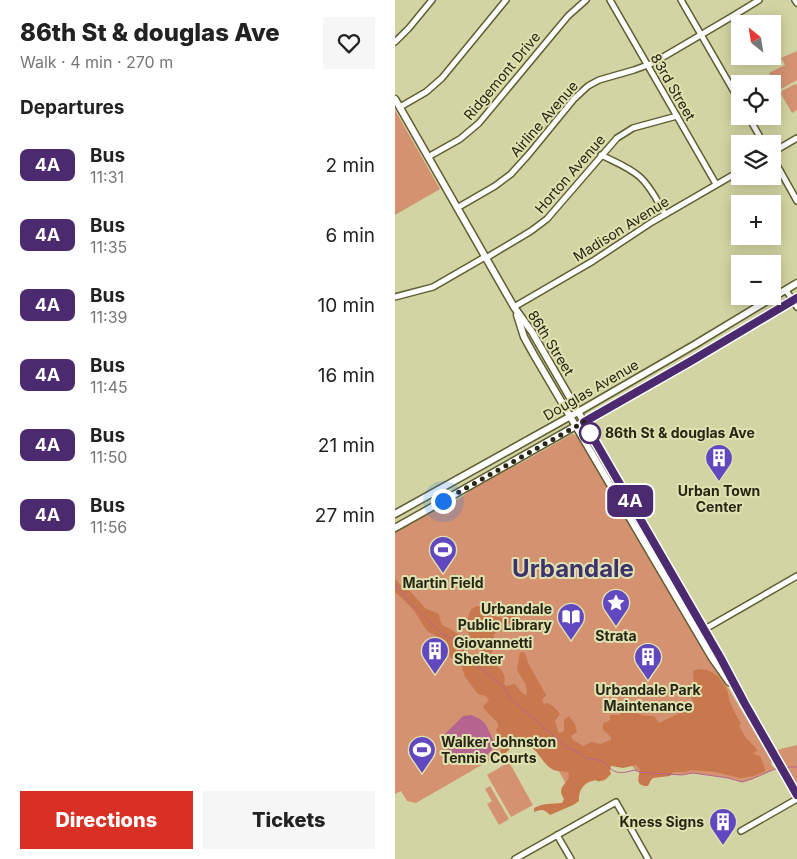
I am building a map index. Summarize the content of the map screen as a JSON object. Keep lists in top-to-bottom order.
{
  "streets": {
    "main road": ["86th Street", "Douglas Avenue"],
    "street": [
      "Ridgemont Drive",
      "83rd Street",
      "Airline Avenue",
      "Horton Avenue",
      "Madison Avenue"
    ]
  },
  "crossings": [
    ["Ridgemont Drive", "86th Street"],
    ["83rd Street", "Airline Avenue"],
    ["83rd Street", "Horton Avenue"],
    ["83rd Street", "Madison Avenue"],
    ["Airline Avenue", "86th Street"],
    ["Horton Avenue", "86th Street"],
    ["Madison Avenue", "86th Street"],
    ["86th Street", "Douglas Avenue"]
  ],
  "districts": ["Urbandale"],
  "places": {
    "other": ["86th St & douglas Ave"],
    "building": [
      "Urban Town Center",
      "Giovannetti Shelter",
      "Urbandale Park Maintenance",
      "Kness Signs"
    ],
    "sports": ["Martin Field", "Walker Johnston Tennis Courts"],
    "place": ["Strata"],
    "library": ["Urbandale Public Library"]
  },
  "lines": ["bus line 4A"],
  "north": "top left",
  "page": {
    "heading": [
      ["86th St & douglas Ave", "Walk · 4 min · 270 m"],
      "Departures"
    ],
    "on_map": "4A",
    "map_buttons": ["+", "−"],
    "list": [
      {
        "mark": "4A",
        "name": "Bus",
        "note": "11:31",
        "value": "2 min"
      },
      {
        "mark": "4A",
        "name": "Bus",
        "note": "11:35",
        "value": "6 min"
      },
      {
        "mark": "4A",
        "name": "Bus",
        "note": "11:39",
        "value": "10 min"
      },
      {
        "mark": "4A",
        "name": "Bus",
        "note": "11:45",
        "value": "16 min"
      },
      {
        "mark": "4A",
        "name": "Bus",
        "note": "11:50",
        "value": "21 min"
      },
      {
        "mark": "4A",
        "name": "Bus",
        "note": "11:56",
        "value": "27 min"
      }
    ],
    "buttons": ["Directions", "Tickets"]
  }
}
